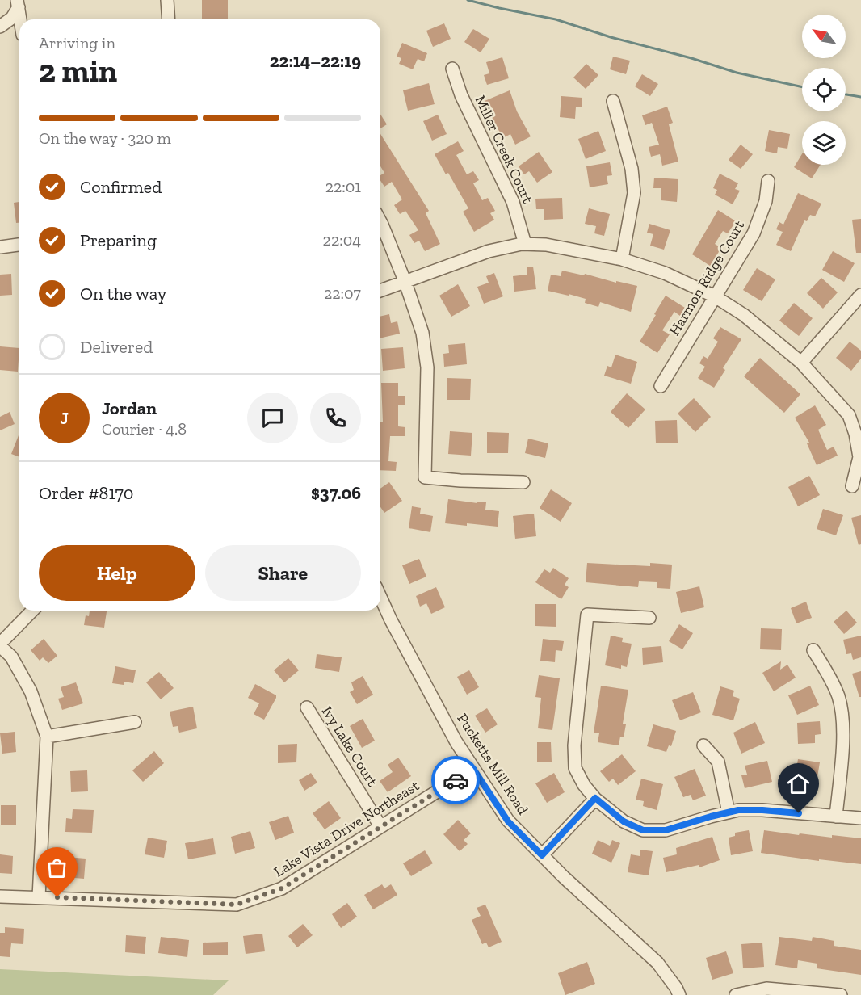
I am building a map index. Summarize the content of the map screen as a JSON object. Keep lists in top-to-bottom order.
{
  "streets": {
    "street": [
      "Miller Creek Court",
      "Harmon Ridge Court",
      "Ivy Lake Court",
      "Pucketts Mill Road",
      "Lake Vista Drive Northeast"
    ]
  },
  "crossings": [
    ["Ivy Lake Court", "Lake Vista Drive Northeast"],
    ["Pucketts Mill Road", "Lake Vista Drive Northeast"]
  ],
  "north": "top left",
  "page": {
    "heading": ["2 min", "Arriving in", "22:14–22:19"],
    "panel": [
      "Jordan",
      "Courier · 4.8",
      "Order #8170",
      "$37.06"
    ],
    "bar": "On the way · 320 m",
    "list": [
      ["Confirmed", "22:01"],
      ["Preparing", "22:04"],
      ["On the way", "22:07"],
      "Delivered"
    ],
    "round": "J",
    "buttons": ["Help", "Share"]
  }
}
